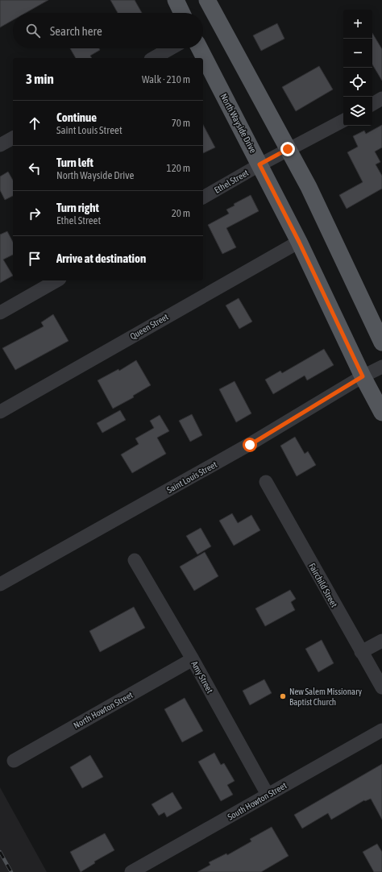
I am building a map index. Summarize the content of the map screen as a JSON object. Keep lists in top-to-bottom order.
{
  "streets": {
    "main road": ["North Wayside Drive"],
    "street": [
      "Ethel Street",
      "Queen Street",
      "Saint Louis Street",
      "Fairchild Street",
      "Amy Street",
      "North Howton Street",
      "South Howton Street"
    ]
  },
  "crossings": [
    ["North Wayside Drive", "Ethel Street"],
    ["North Wayside Drive", "Queen Street"],
    ["North Wayside Drive", "Saint Louis Street"],
    ["Amy Street", "North Howton Street"],
    ["Amy Street", "South Howton Street"]
  ],
  "places": ["New Salem Missionary Baptist Church"],
  "page": {
    "map_buttons": ["+", "−"],
    "search": "Search here",
    "heading": ["3 min", "Walk · 210 m"],
    "list": [
      ["Continue", "Saint Louis Street", "70 m"],
      ["Turn left", "North Wayside Drive", "120 m"],
      ["Turn right", "Ethel Street", "20 m"],
      "Arrive at destination"
    ]
  }
}
